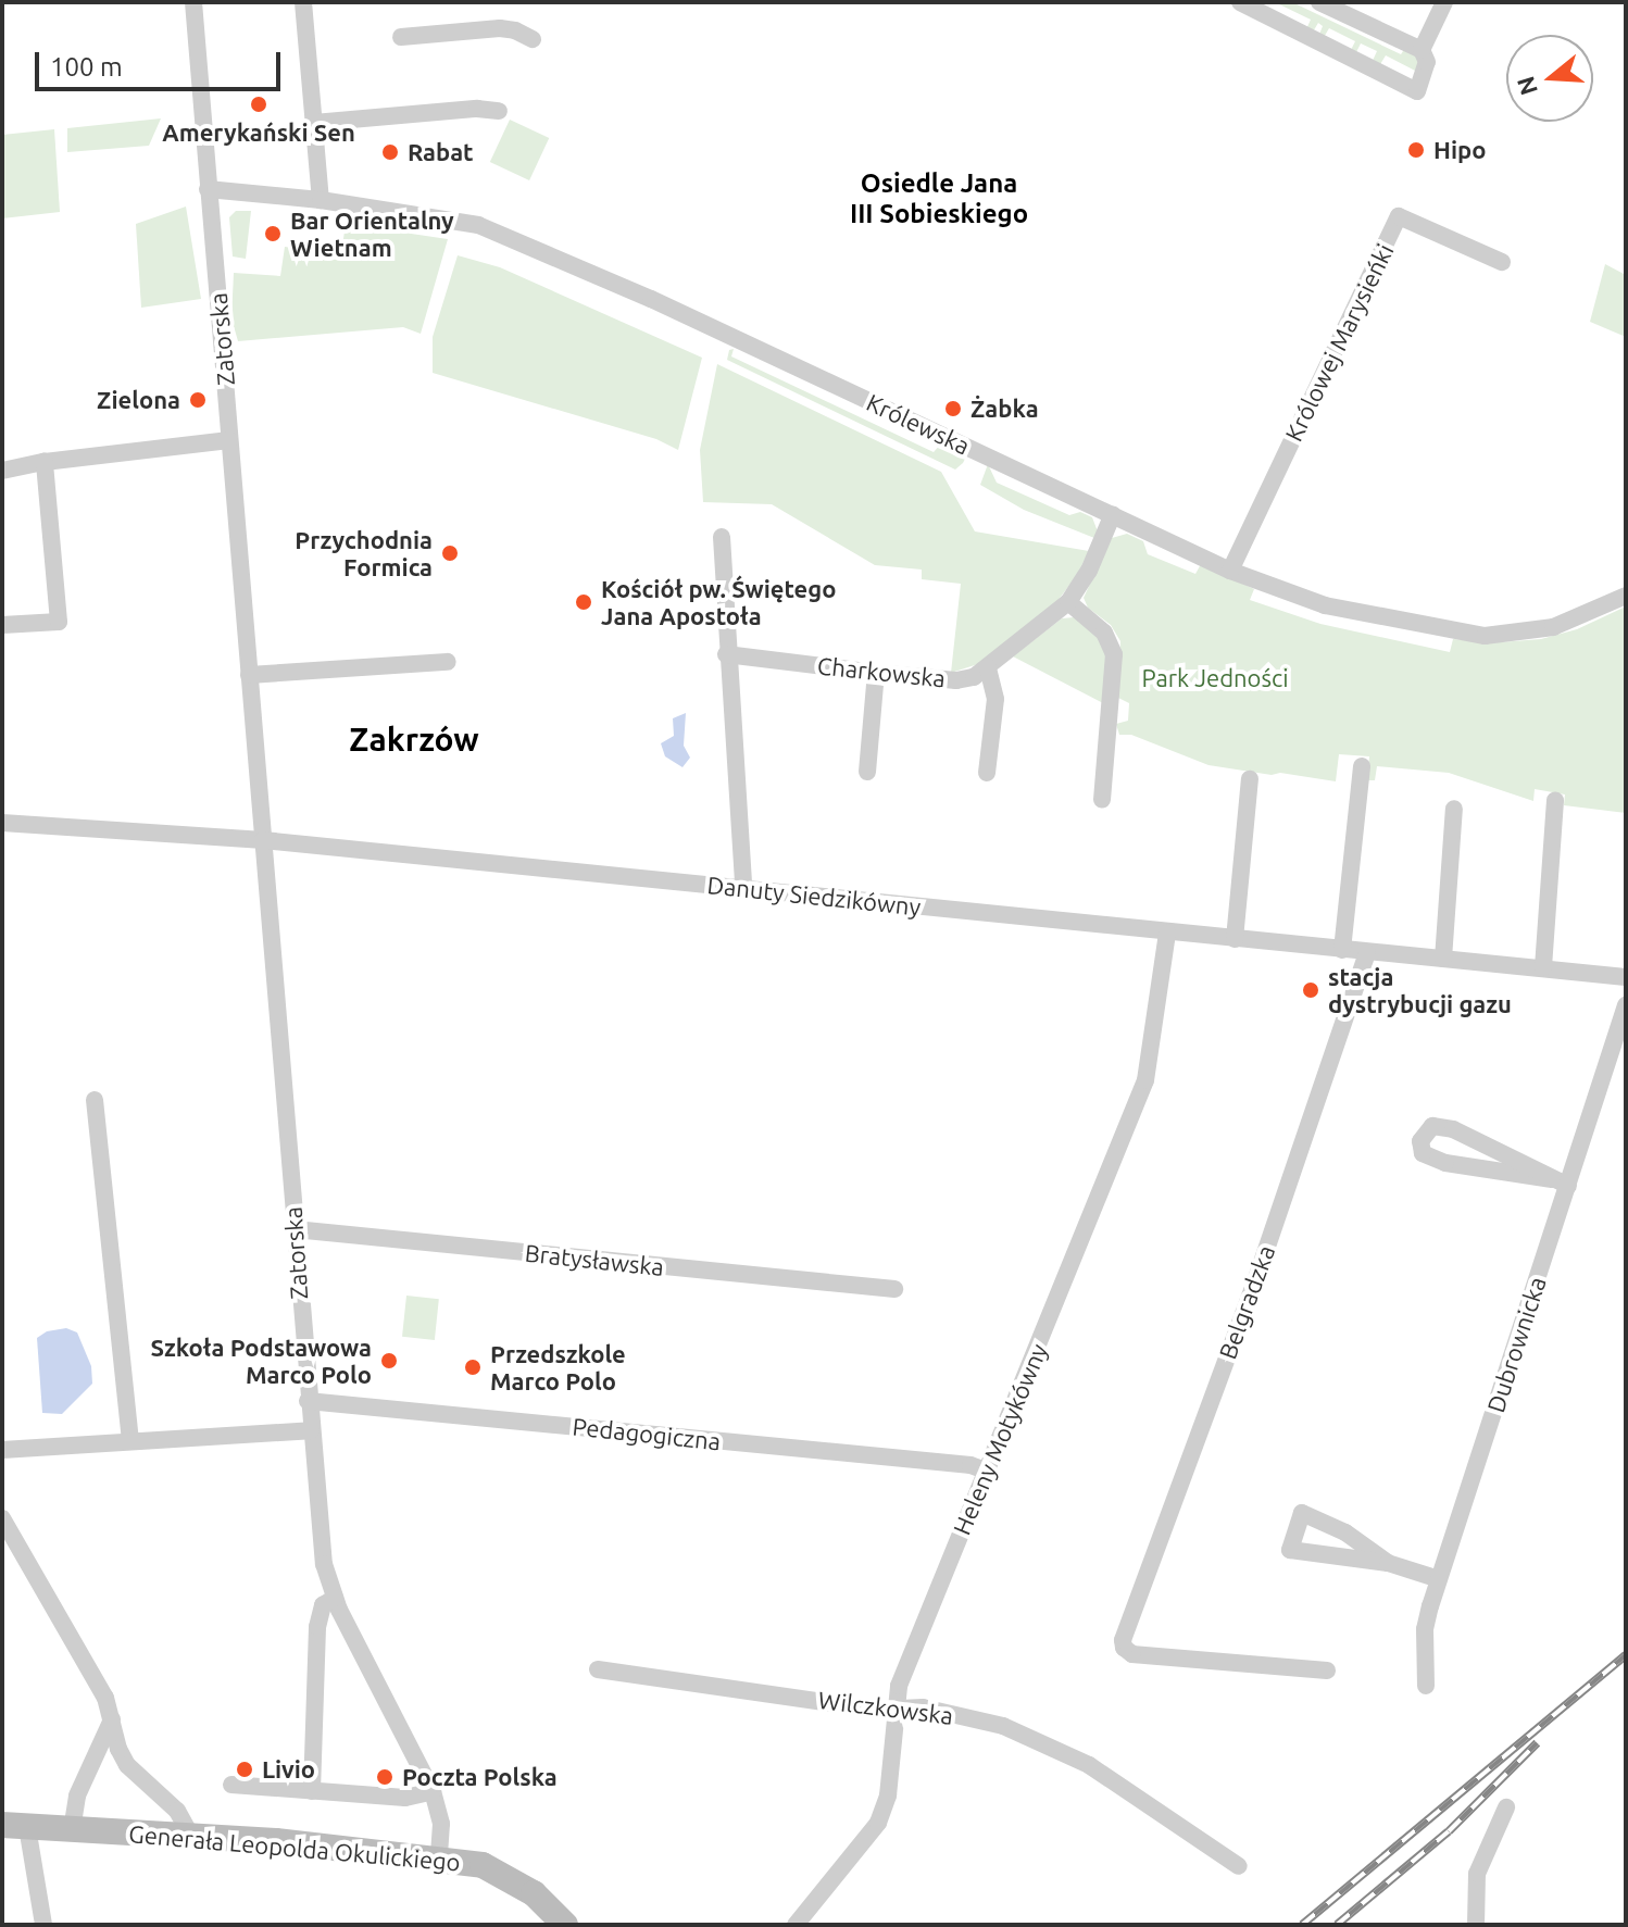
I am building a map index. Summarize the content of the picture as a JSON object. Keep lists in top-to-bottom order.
{
  "streets": {
    "street": [
      "Zatorska",
      "Królowej Marysieńki",
      "Królewska",
      "Charkowska",
      "Danuty Siedzikówny",
      "Bratysławska",
      "Belgradzka",
      "Dubrownicka",
      "Pedagogiczna",
      "Heleny Motykówny",
      "Wilczkowska",
      "Generała Leopolda Okulickiego"
    ]
  },
  "crossings": [
    ["Zatorska", "Królewska"],
    ["Zatorska", "Danuty Siedzikówny"],
    ["Zatorska", "Bratysławska"],
    ["Zatorska", "Pedagogiczna"],
    ["Zatorska", "Generała Leopolda Okulickiego"],
    ["Królowej Marysieńki", "Królewska"],
    ["Królewska", "Charkowska"],
    ["Danuty Siedzikówny", "Belgradzka"],
    ["Danuty Siedzikówny", "Heleny Motykówny"],
    ["Pedagogiczna", "Heleny Motykówny"],
    ["Heleny Motykówny", "Wilczkowska"]
  ],
  "districts": ["Osiedle Jana III Sobieskiego", "Zakrzów"],
  "parks": ["Park Jedności"],
  "places": [
    "Amerykański Sen",
    "Hipo",
    "Rabat",
    "Bar Orientalny Wietnam",
    "Zielona",
    "Żabka",
    "Przychodnia Formica",
    "Kościół pw. Świętego Jana Apostoła",
    "stacja dystrybucji gazu",
    "Szkoła Podstawowa Marco Polo",
    "Przedszkole Marco Polo",
    "Livio",
    "Poczta Polska"
  ],
  "scale_bar": "100 m",
  "north": "left"
}
